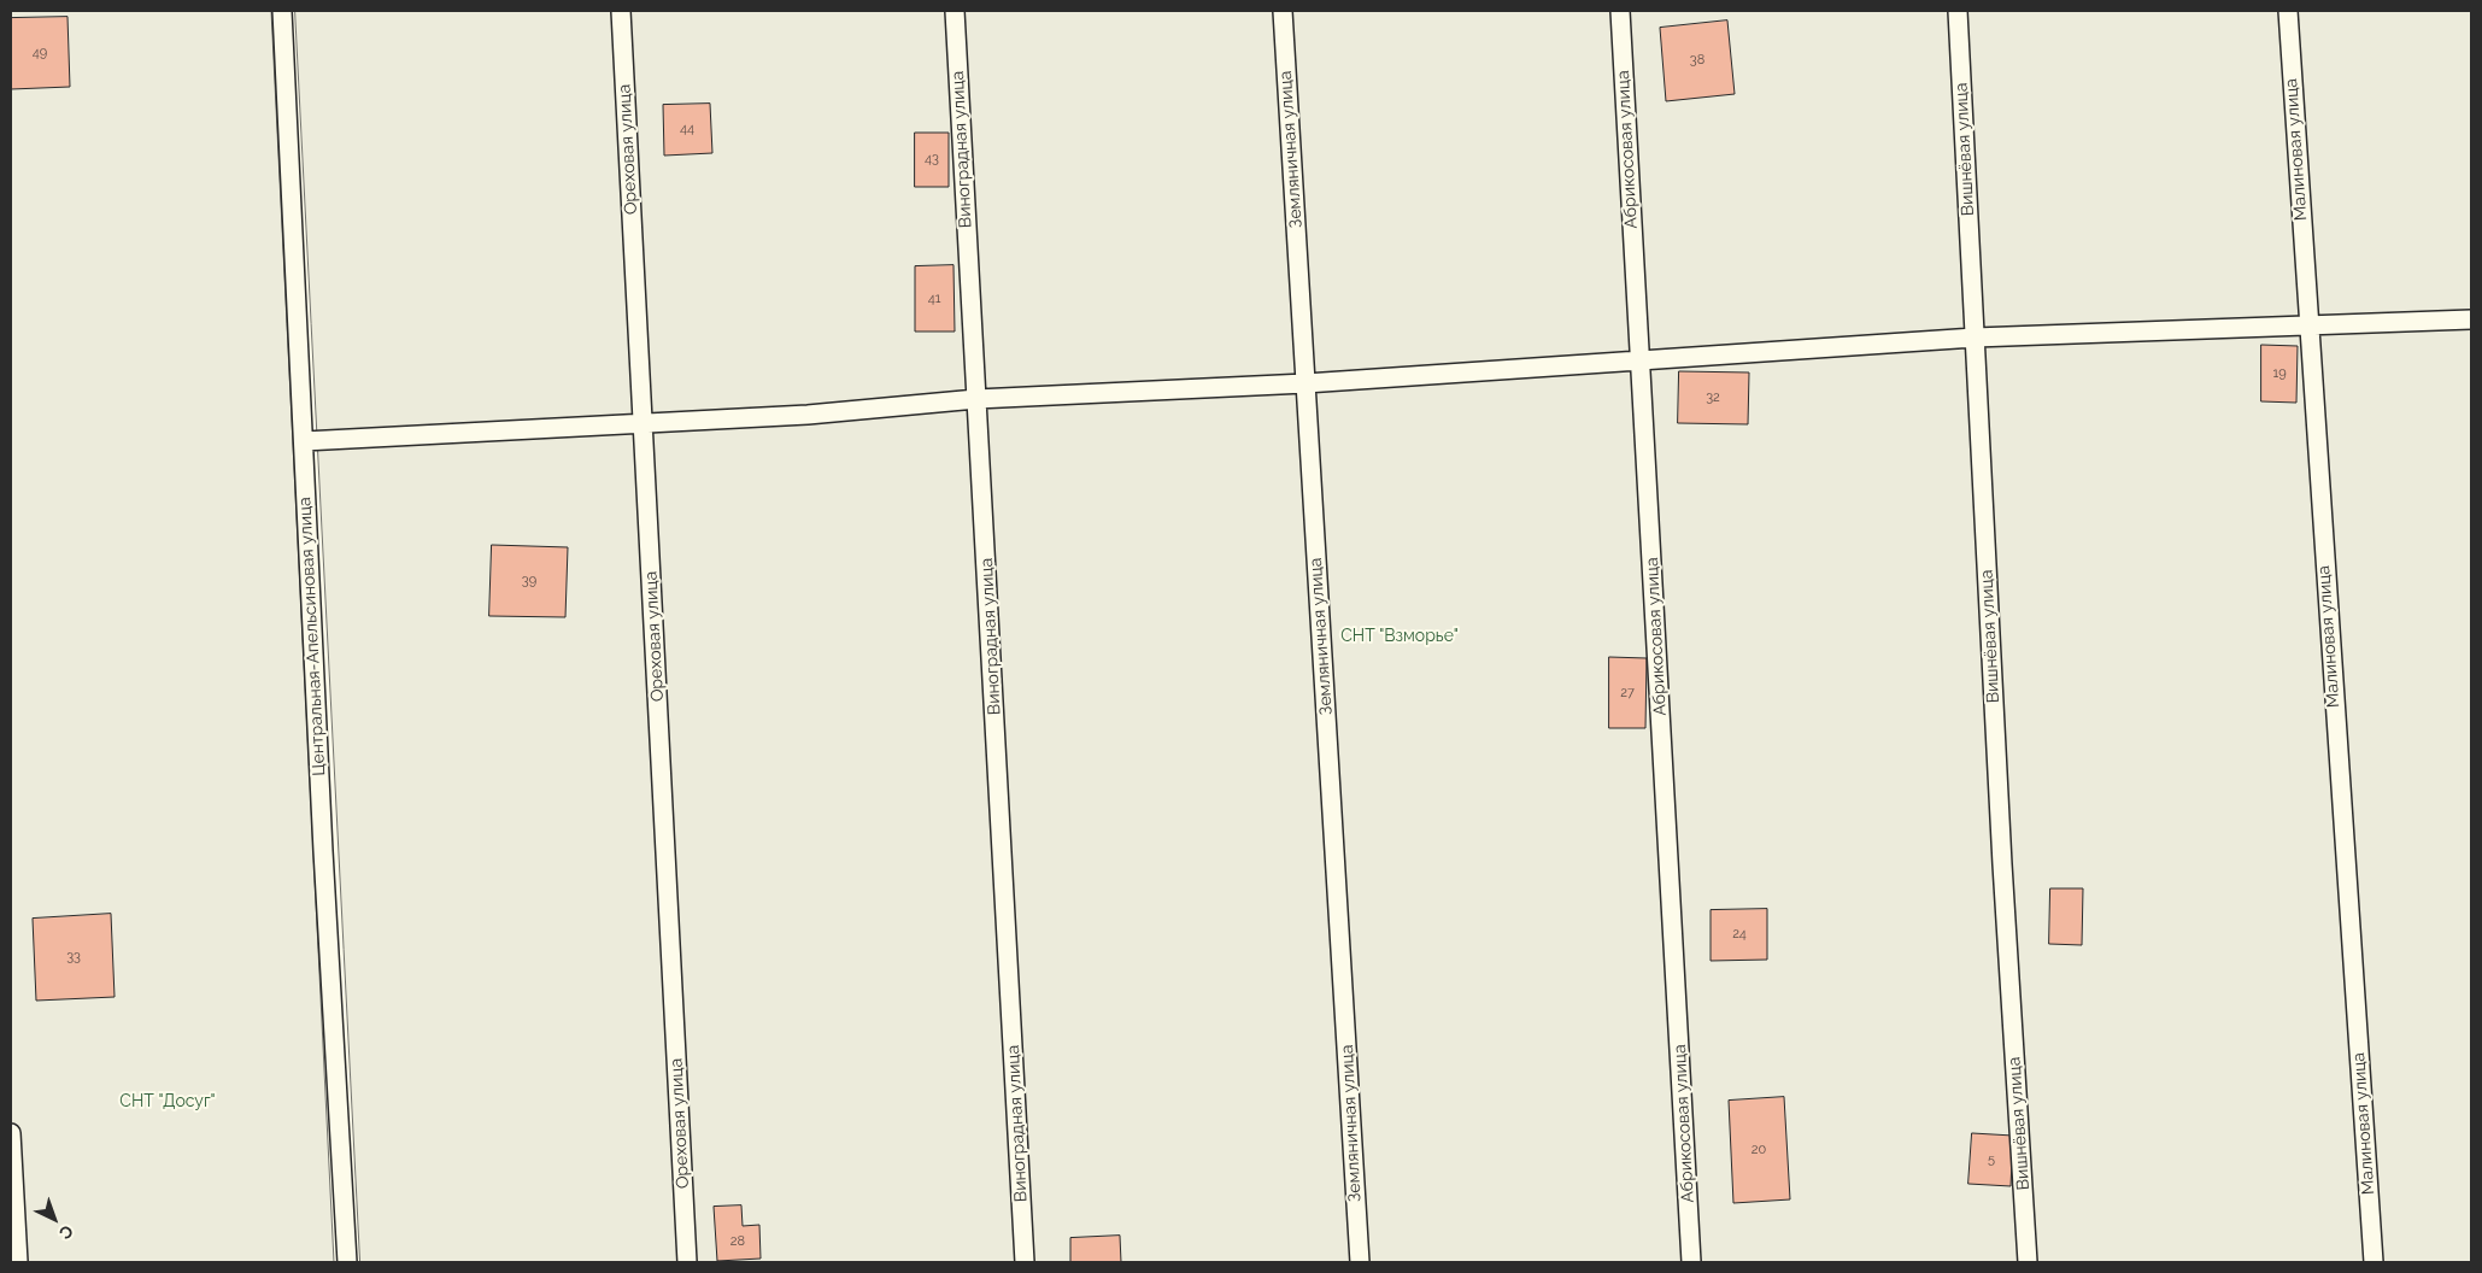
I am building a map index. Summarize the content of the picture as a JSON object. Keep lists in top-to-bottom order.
{
  "streets": {
    "lane": [
      "Ореховая улица",
      "Виноградная улица",
      "Земляничная улица",
      "Абрикосовая улица",
      "Вишнёвая улица",
      "Малиновая улица",
      "Центральная-Апельсиновая улица"
    ]
  },
  "parks": ["СНТ \"Взморье\"", "СНТ \"Досуг\""],
  "house_numbers": [
    "49",
    "38",
    "44",
    "43",
    "41",
    "19",
    "32",
    "39",
    "27",
    "24",
    "33",
    "20",
    "5",
    "28"
  ],
  "north": "bottom right"
}
